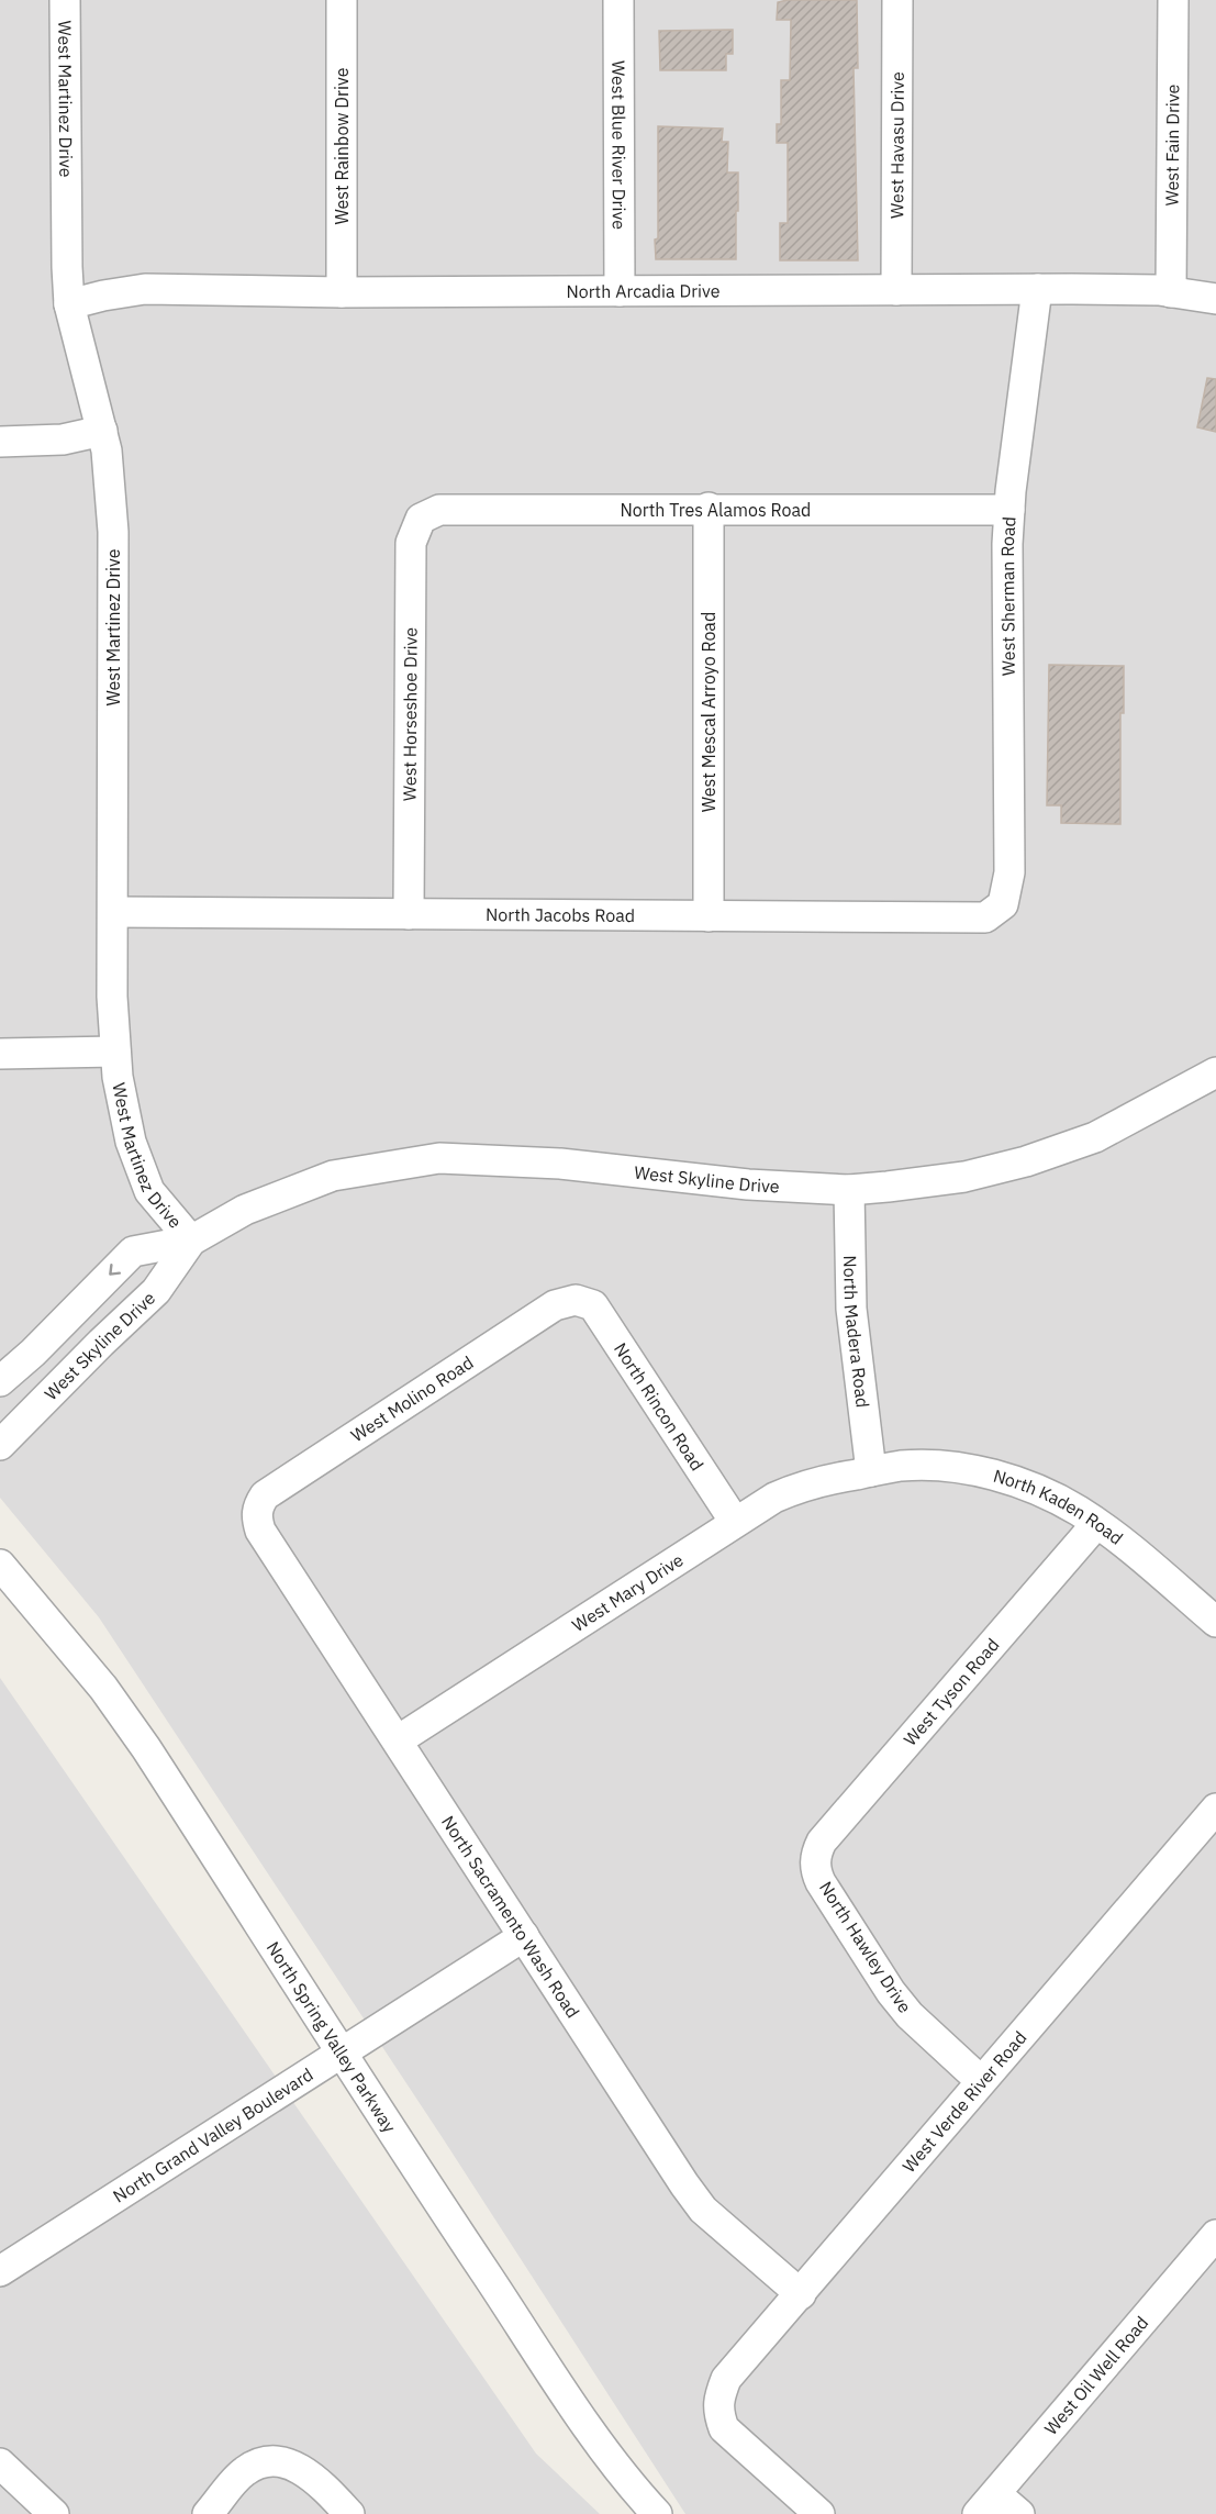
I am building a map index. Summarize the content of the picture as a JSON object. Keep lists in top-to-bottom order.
{
  "streets": {
    "street": [
      "West Martinez Drive",
      "West Havasu Drive",
      "West Rainbow Drive",
      "West Blue River Drive",
      "West Fain Drive",
      "North Arcadia Drive",
      "North Tres Alamos Road",
      "West Sherman Road",
      "West Mescal Arroyo Road",
      "West Horseshoe Drive",
      "North Jacobs Road",
      "West Skyline Drive",
      "North Madera Road",
      "West Molino Road",
      "North Rincon Road",
      "North Kaden Road",
      "West Mary Drive",
      "West Tyson Road",
      "North Sacramento Wash Road",
      "North Hawley Drive",
      "North Spring Valley Parkway",
      "West Verde River Road",
      "North Grand Valley Boulevard",
      "West Oil Well Road"
    ]
  },
  "crossings": [
    ["West Martinez Drive", "North Arcadia Drive"],
    ["West Martinez Drive", "North Jacobs Road"],
    ["West Martinez Drive", "West Skyline Drive"],
    ["West Havasu Drive", "North Arcadia Drive"],
    ["West Rainbow Drive", "North Arcadia Drive"],
    ["West Blue River Drive", "North Arcadia Drive"],
    ["West Fain Drive", "North Arcadia Drive"],
    ["North Arcadia Drive", "West Sherman Road"],
    ["North Tres Alamos Road", "West Sherman Road"],
    ["North Tres Alamos Road", "West Mescal Arroyo Road"],
    ["North Tres Alamos Road", "West Horseshoe Drive"],
    ["West Sherman Road", "North Jacobs Road"],
    ["West Mescal Arroyo Road", "North Jacobs Road"],
    ["West Horseshoe Drive", "North Jacobs Road"],
    ["West Skyline Drive", "North Madera Road"],
    ["North Madera Road", "North Kaden Road"],
    ["North Madera Road", "West Mary Drive"],
    ["West Molino Road", "North Rincon Road"],
    ["West Molino Road", "North Sacramento Wash Road"],
    ["North Rincon Road", "West Mary Drive"],
    ["North Kaden Road", "West Mary Drive"],
    ["North Kaden Road", "West Tyson Road"],
    ["West Mary Drive", "North Sacramento Wash Road"],
    ["West Tyson Road", "North Hawley Drive"],
    ["North Sacramento Wash Road", "West Verde River Road"],
    ["North Sacramento Wash Road", "North Grand Valley Boulevard"],
    ["North Hawley Drive", "West Verde River Road"],
    ["North Spring Valley Parkway", "North Grand Valley Boulevard"]
  ]
}
